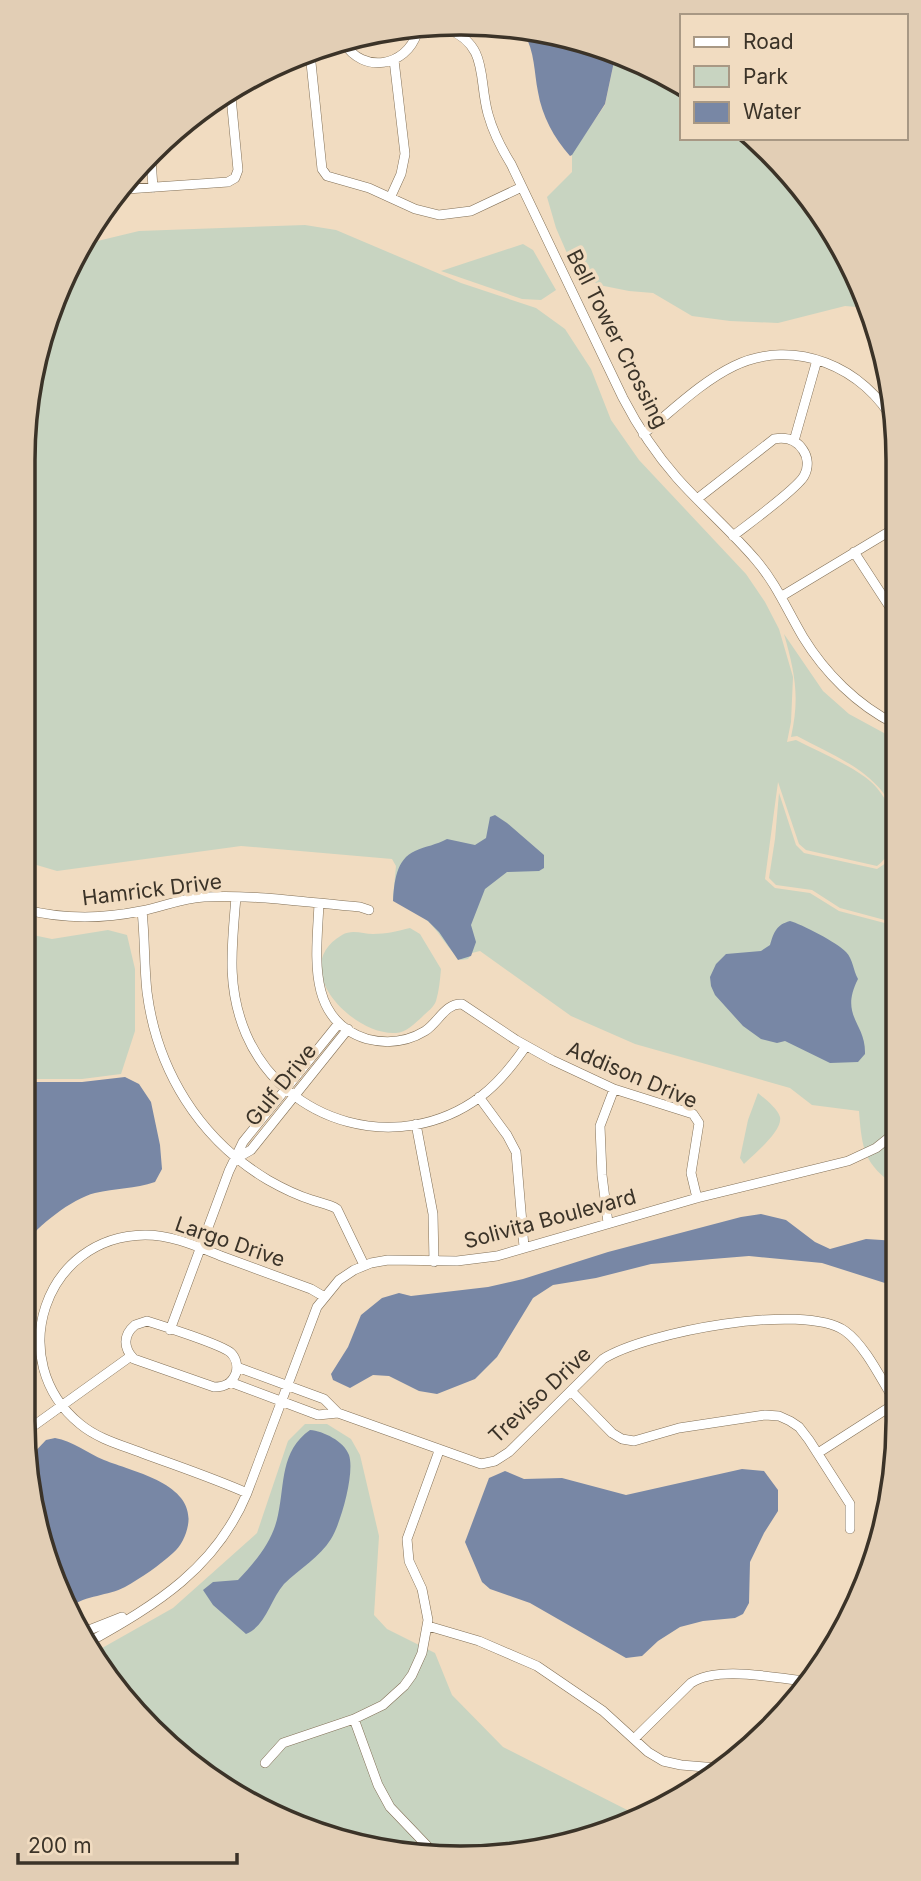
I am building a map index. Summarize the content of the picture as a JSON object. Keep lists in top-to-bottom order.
{
  "streets": {
    "street": [
      "Bell Tower Crossing",
      "Hamrick Drive",
      "Addison Drive",
      "Gulf Drive",
      "Solivita Boulevard",
      "Largo Drive",
      "Treviso Drive"
    ]
  },
  "crossings": [
    ["Addison Drive", "Gulf Drive"],
    ["Addison Drive", "Solivita Boulevard"],
    ["Gulf Drive", "Largo Drive"],
    ["Solivita Boulevard", "Largo Drive"],
    ["Solivita Boulevard", "Treviso Drive"]
  ],
  "legend": ["Road", "Park", "Water"],
  "scale_bar": "200 m"
}
